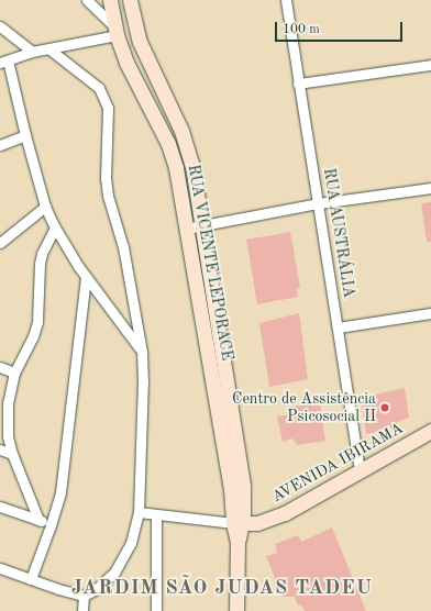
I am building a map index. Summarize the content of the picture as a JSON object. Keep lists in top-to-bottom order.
{
  "streets": {
    "main road": ["RUA VICENTE LEPORACE", "AVENIDA IBIRAMA"],
    "street": ["RUA AUSTRÁLIA"]
  },
  "crossings": [
    ["RUA AUSTRÁLIA", "AVENIDA IBIRAMA"],
    ["RUA VICENTE LEPORACE", "AVENIDA IBIRAMA"]
  ],
  "districts": ["JARDIM SÃO JUDAS TADEU"],
  "places": ["Centro de Assistência Psicosocial II"],
  "scale_bar": "100 m"
}
